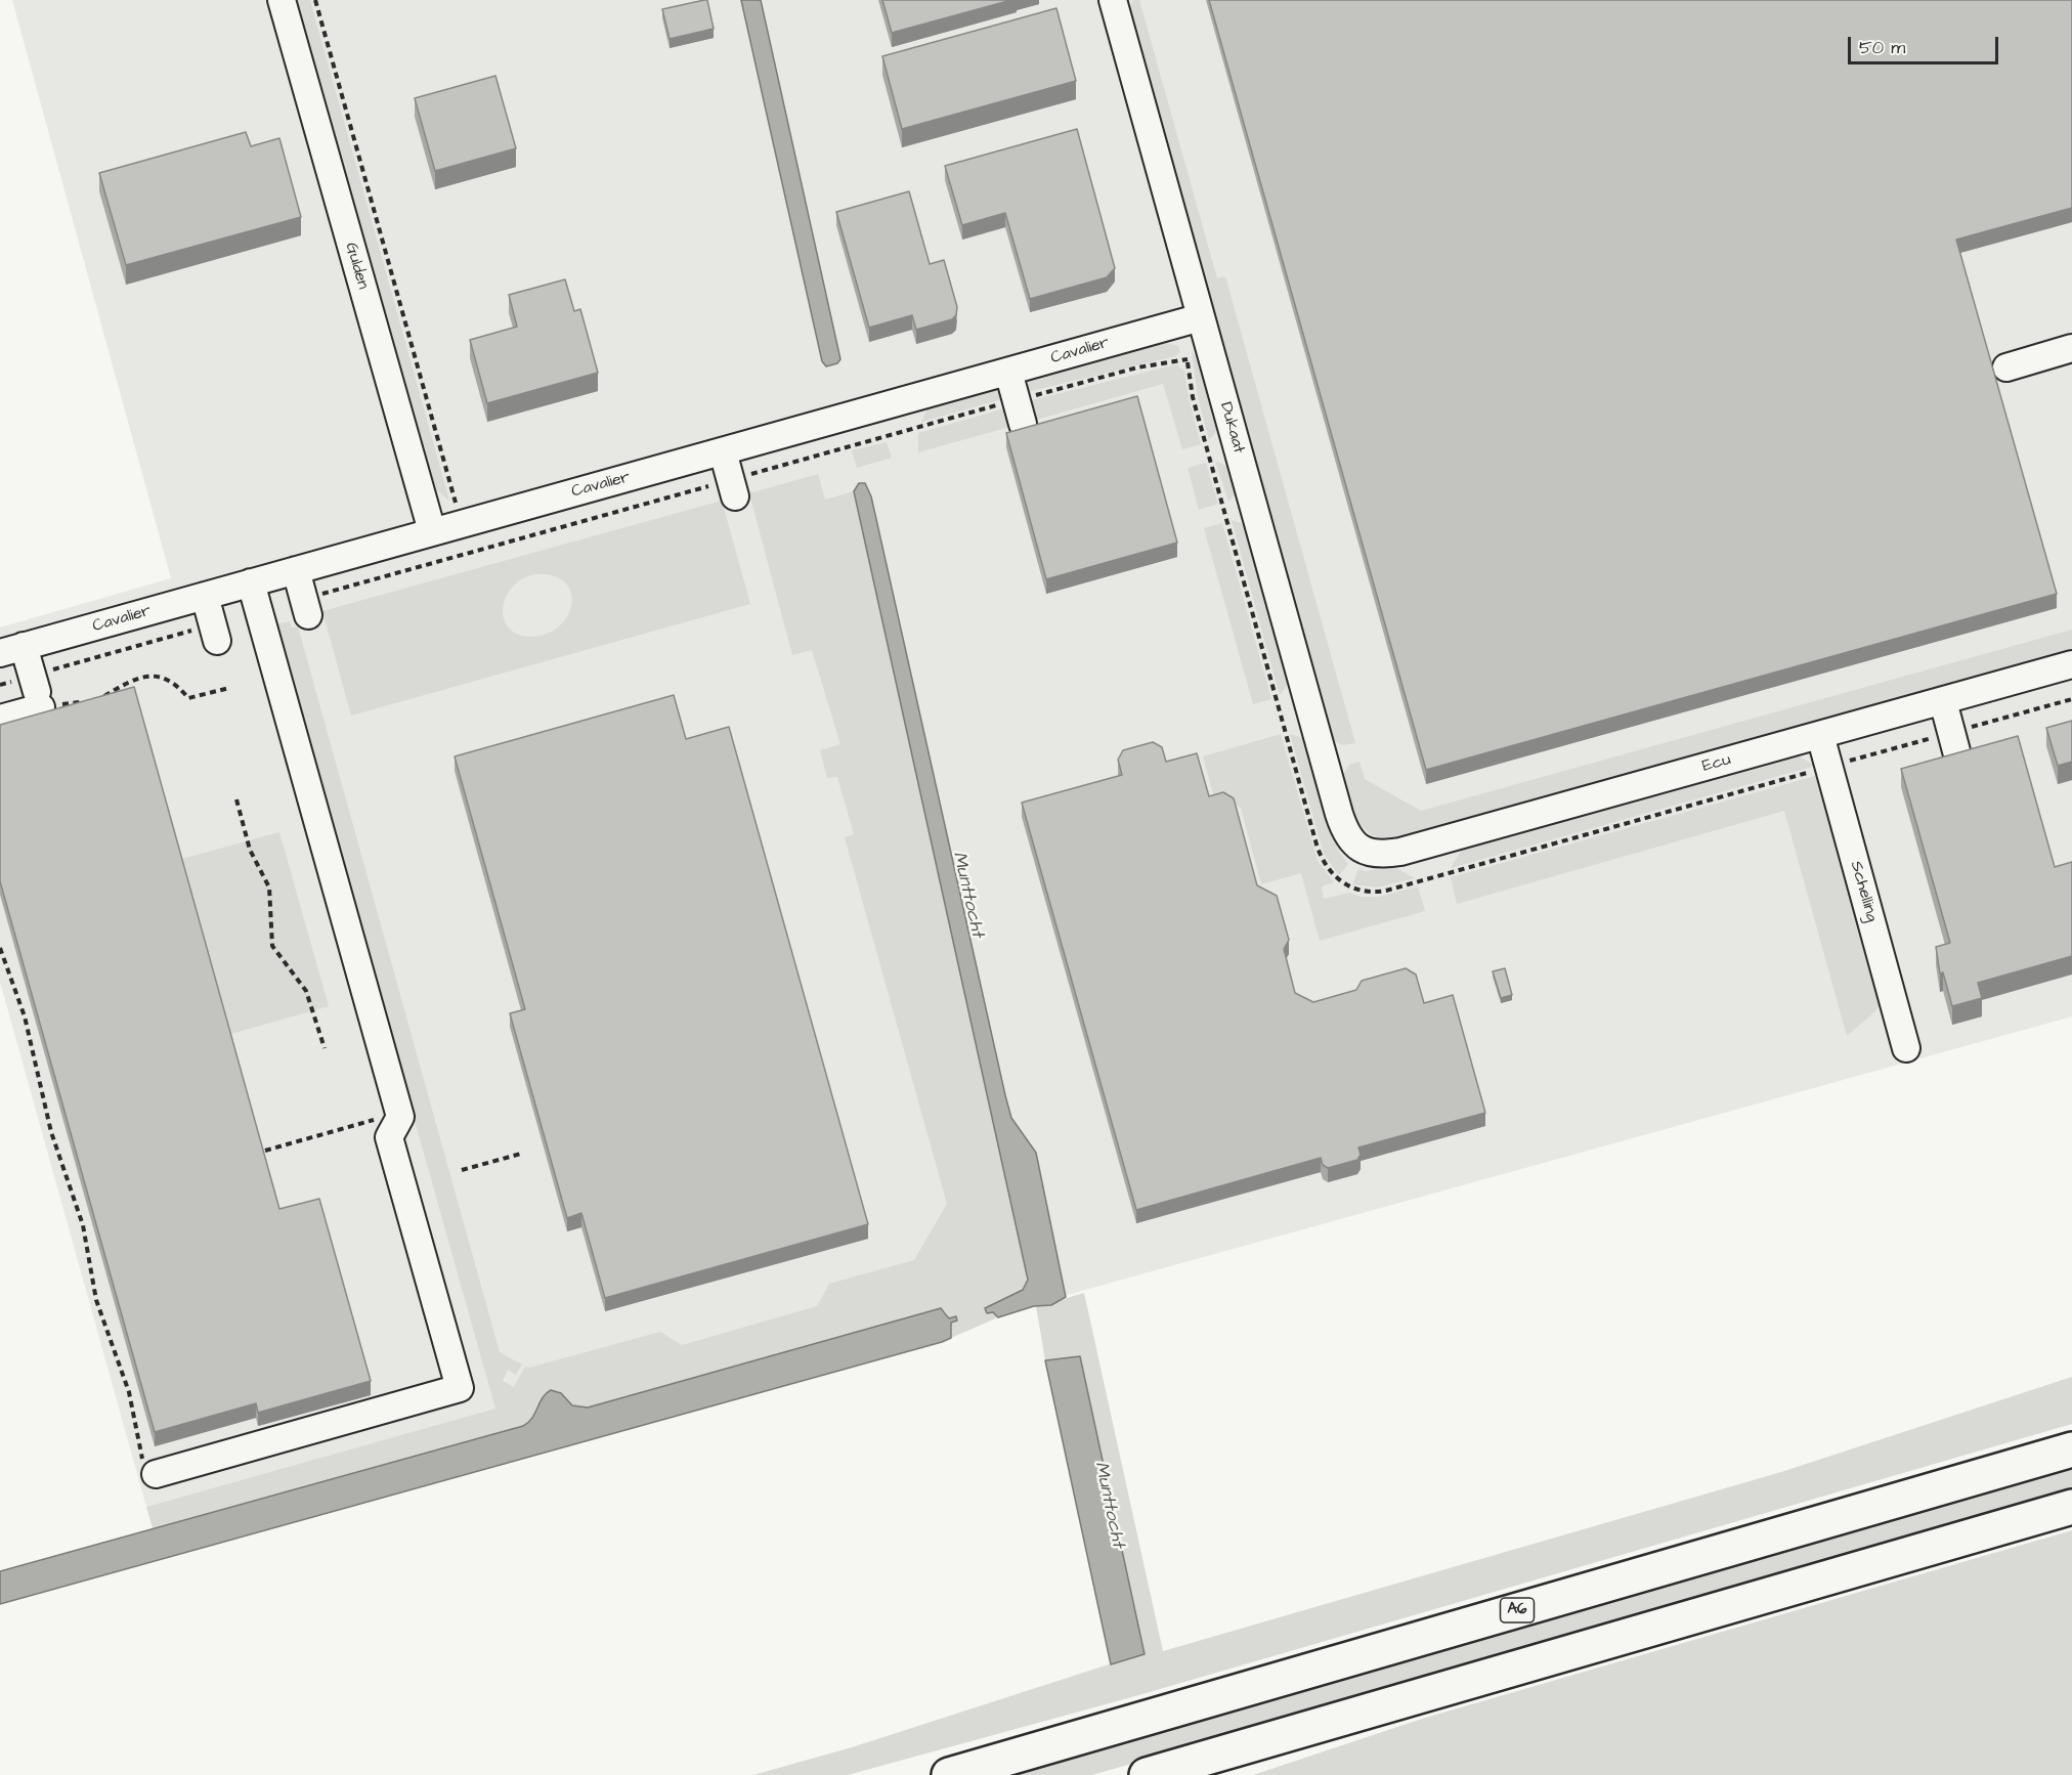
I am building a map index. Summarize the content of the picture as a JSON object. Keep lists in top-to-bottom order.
{
  "streets": {
    "highway": ["A6"],
    "street": [
      "Gulden",
      "Cavalier",
      "Dukaat",
      "Ecu",
      "Schelling"
    ]
  },
  "crossings": [
    ["Gulden", "Cavalier"],
    ["Cavalier", "Dukaat"],
    ["Dukaat", "Ecu"],
    ["Ecu", "Schelling"]
  ],
  "water": ["Munttocht"],
  "scale_bar": "50 m"
}
